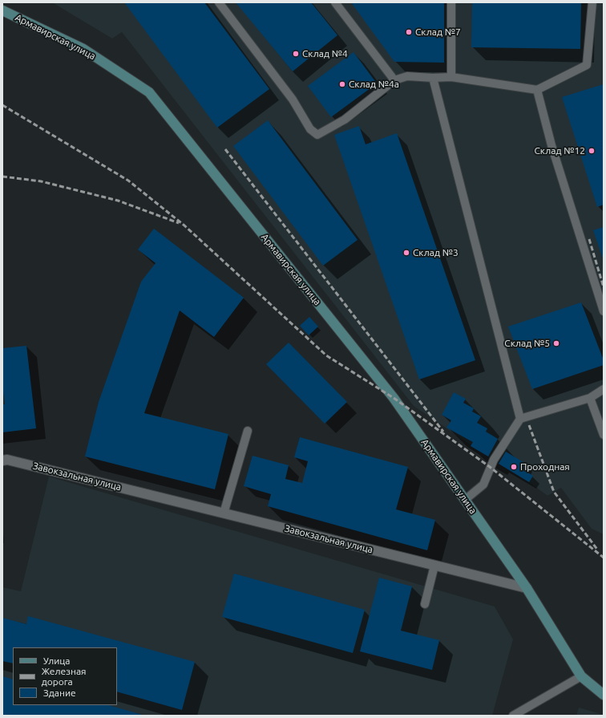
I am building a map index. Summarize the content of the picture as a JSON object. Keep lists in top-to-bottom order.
{
  "streets": {
    "main road": ["Армавирская улица"],
    "street": ["Завокзальная улица"]
  },
  "crossings": [
    ["Армавирская улица", "Завокзальная улица"]
  ],
  "places": [
    "Склад №7",
    "Склад №4",
    "Склад №4а",
    "Склад №12",
    "Склад №3",
    "Склад №5",
    "Проходная"
  ],
  "legend": ["Улица", "Железная дорога", "Здание"]
}
